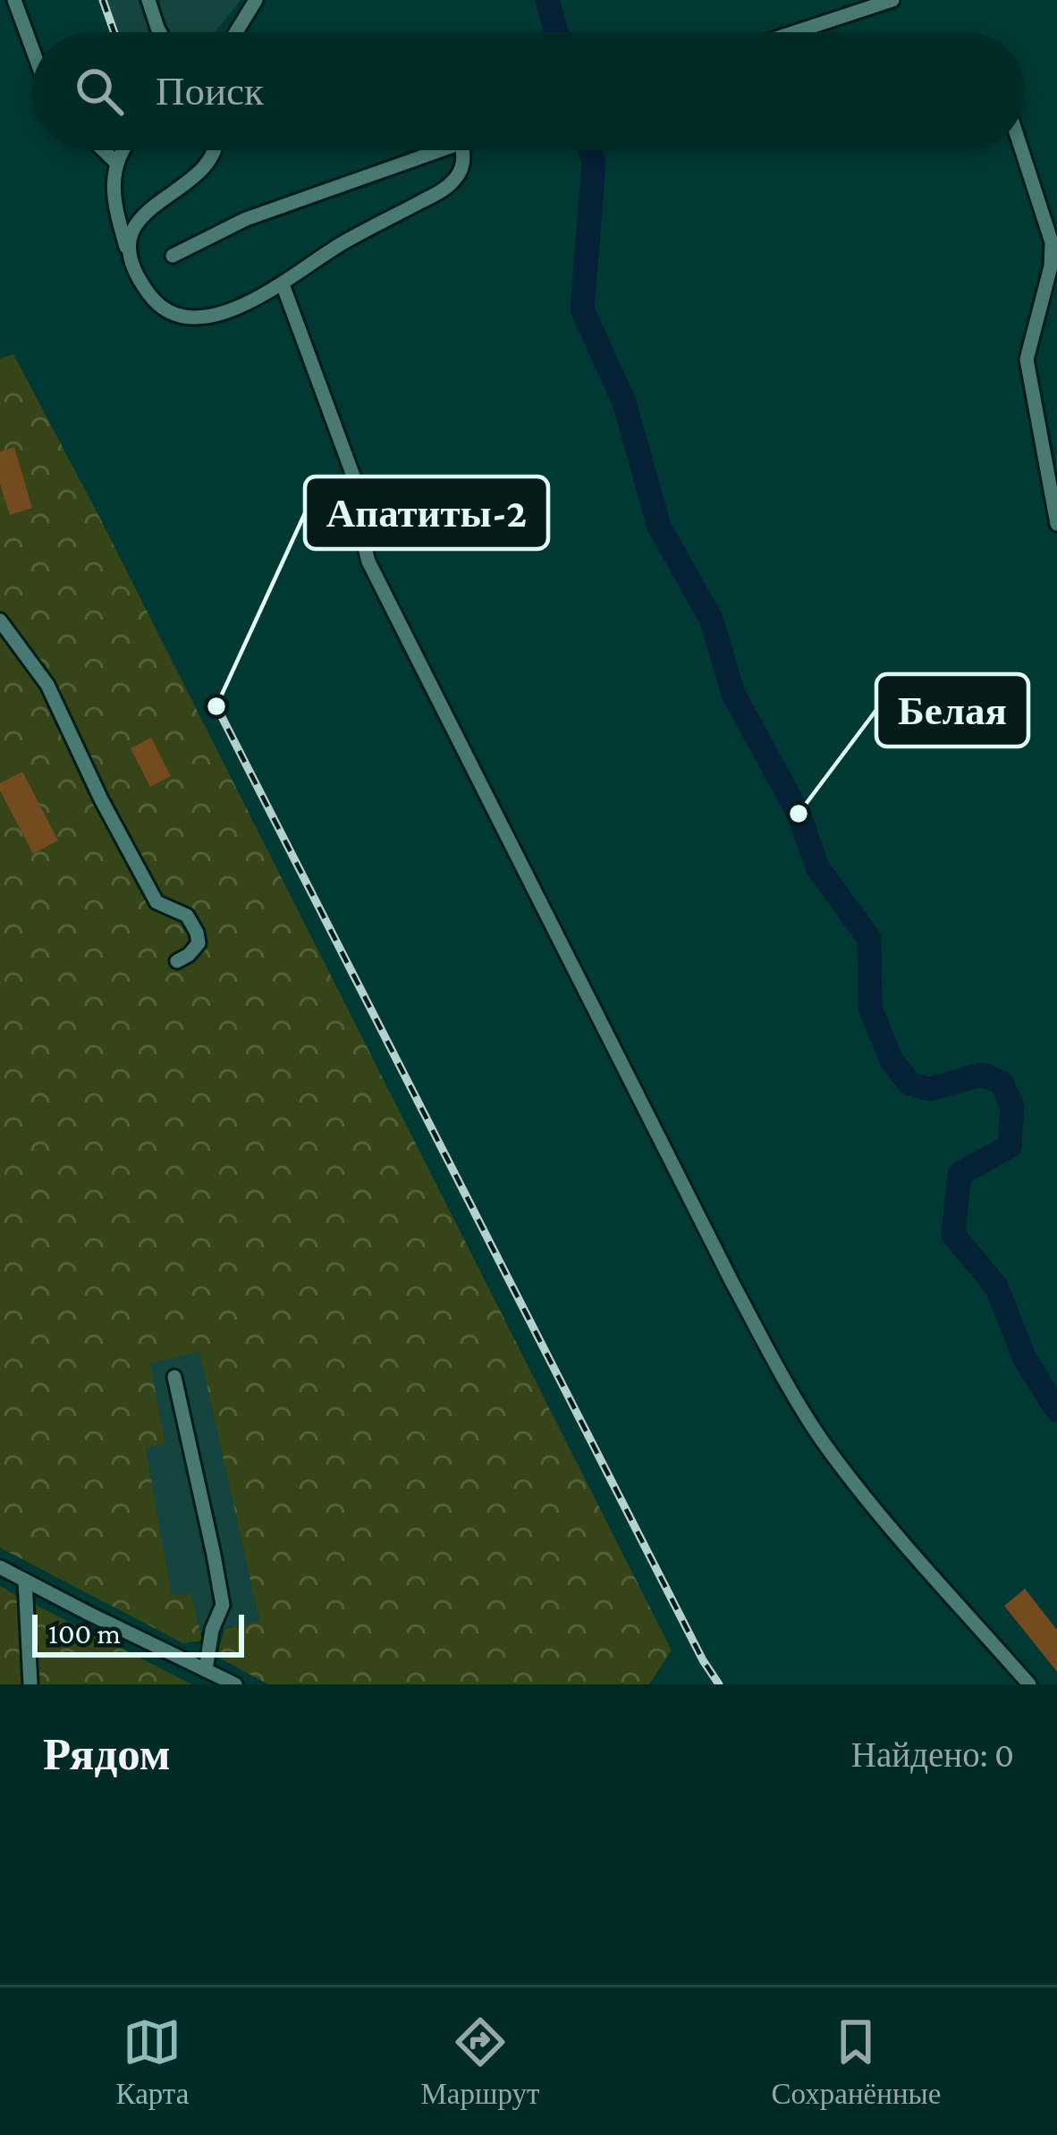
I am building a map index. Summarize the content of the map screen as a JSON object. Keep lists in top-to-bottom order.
{
  "places": ["Апатиты-2", "Белая"],
  "scale_bar": "100 m",
  "page": {
    "search": "Поиск",
    "scale": "100 m",
    "heading": ["Рядом", "Найдено: 0"],
    "nav": ["Карта", "Маршрут", "Сохранённые"]
  }
}
